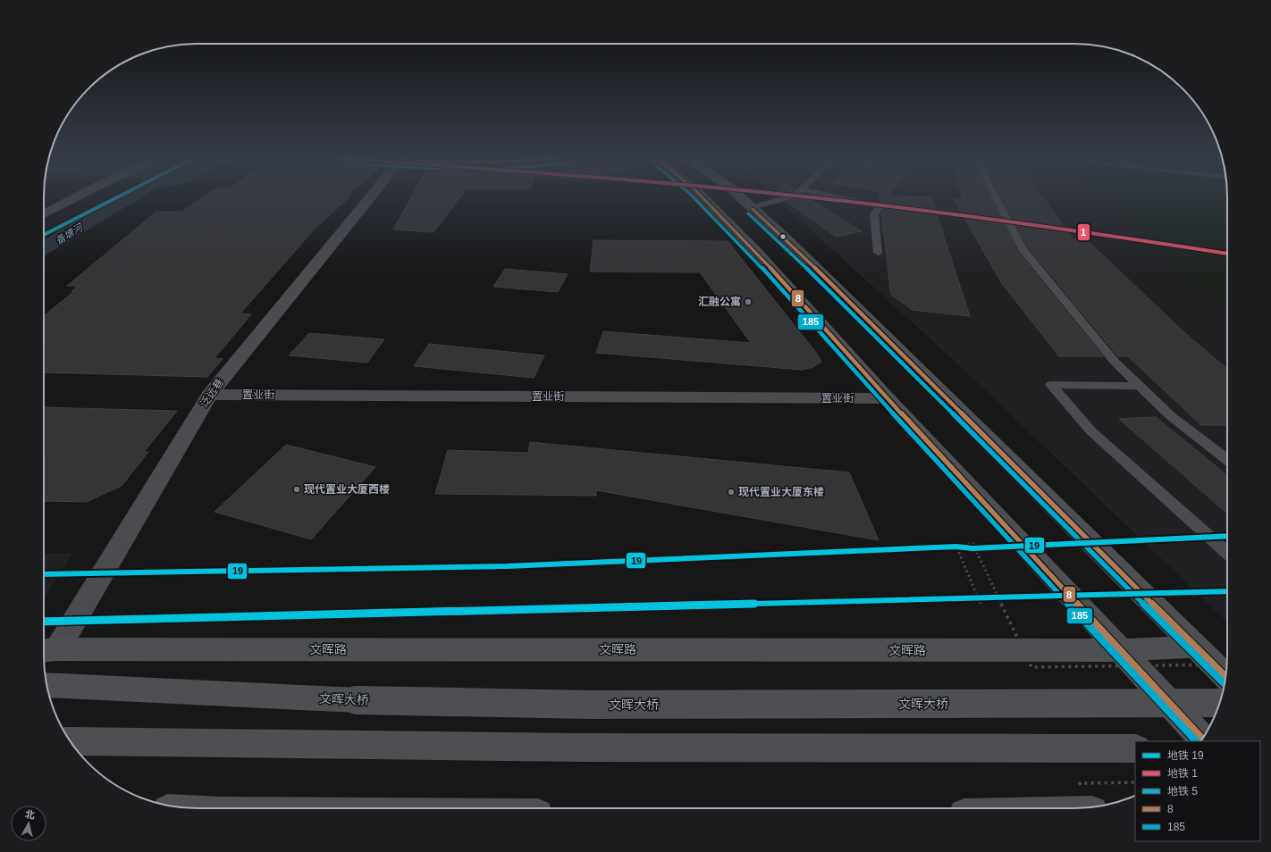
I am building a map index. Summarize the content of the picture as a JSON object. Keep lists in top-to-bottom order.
{
  "streets": {
    "main road": ["文晖路", "文晖大桥"],
    "street": ["泛远巷", "置业街"]
  },
  "crossings": [
    ["泛远巷", "置业街"],
    ["泛远巷", "文晖路"]
  ],
  "water": ["备塘河"],
  "places": ["汇融公寓", "现代置业大厦西楼", "现代置业大厦东楼"],
  "lines": [
    "metro line 1",
    "metro line 5",
    "transit line 8",
    "transit line 185",
    "metro line 19"
  ],
  "legend": [
    "地铁 19",
    "地铁 1",
    "地铁 5",
    "8",
    "185"
  ],
  "north": "top"
}
